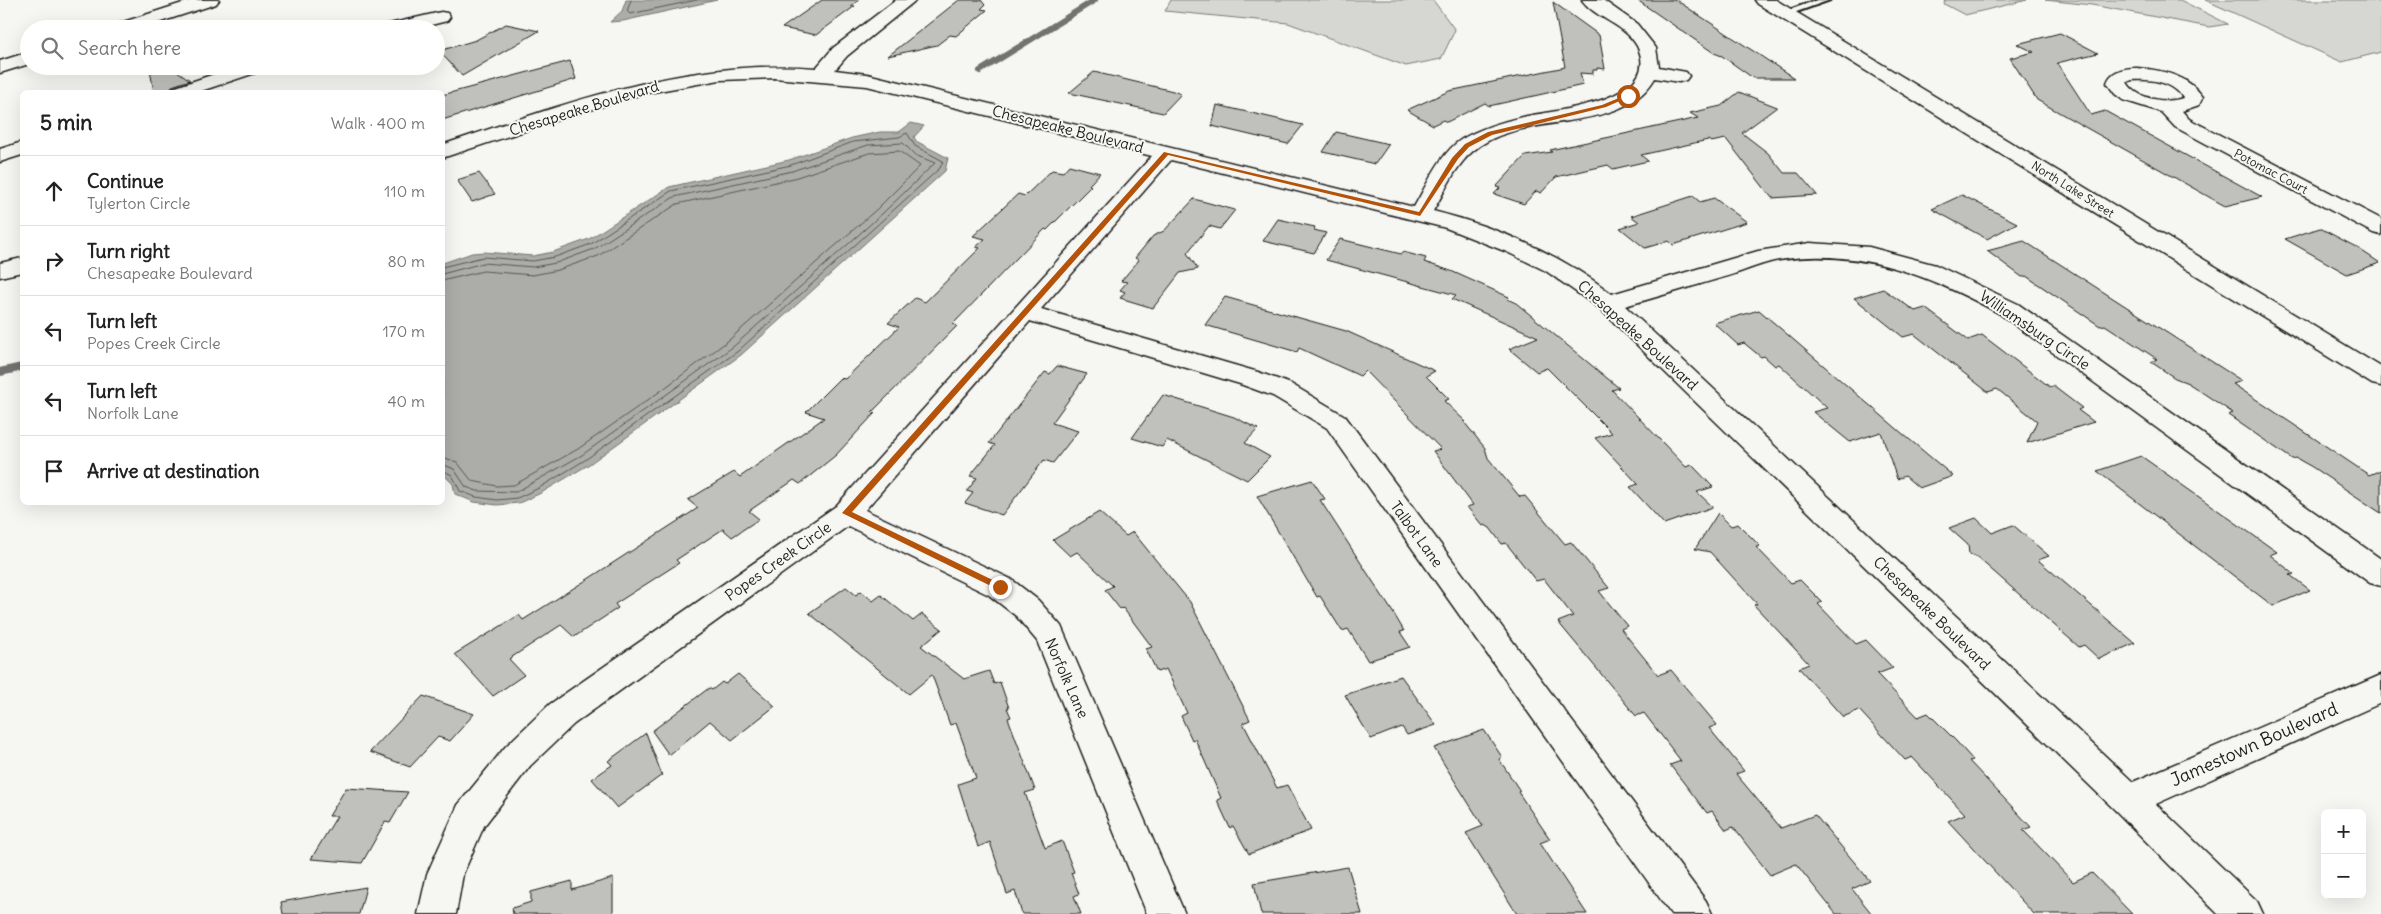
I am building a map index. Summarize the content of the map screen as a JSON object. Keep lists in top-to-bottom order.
{
  "streets": {
    "street": [
      "Chesapeake Boulevard",
      "Potomac Court",
      "North Lake Street",
      "Williamsburg Circle",
      "Talbot Lane",
      "Popes Creek Circle",
      "Norfolk Lane",
      "Jamestown Boulevard"
    ]
  },
  "crossings": [
    ["Chesapeake Boulevard", "Williamsburg Circle"],
    ["Chesapeake Boulevard", "Popes Creek Circle"],
    ["Chesapeake Boulevard", "Jamestown Boulevard"],
    ["Talbot Lane", "Popes Creek Circle"],
    ["Popes Creek Circle", "Norfolk Lane"]
  ],
  "page": {
    "search": "Search here",
    "heading": ["5 min", "Walk · 400 m"],
    "list": [
      ["Continue", "Tylerton Circle", "110 m"],
      ["Turn right", "Chesapeake Boulevard", "80 m"],
      ["Turn left", "Popes Creek Circle", "170 m"],
      ["Turn left", "Norfolk Lane", "40 m"],
      "Arrive at destination"
    ],
    "map_buttons": ["+", "−"]
  }
}
